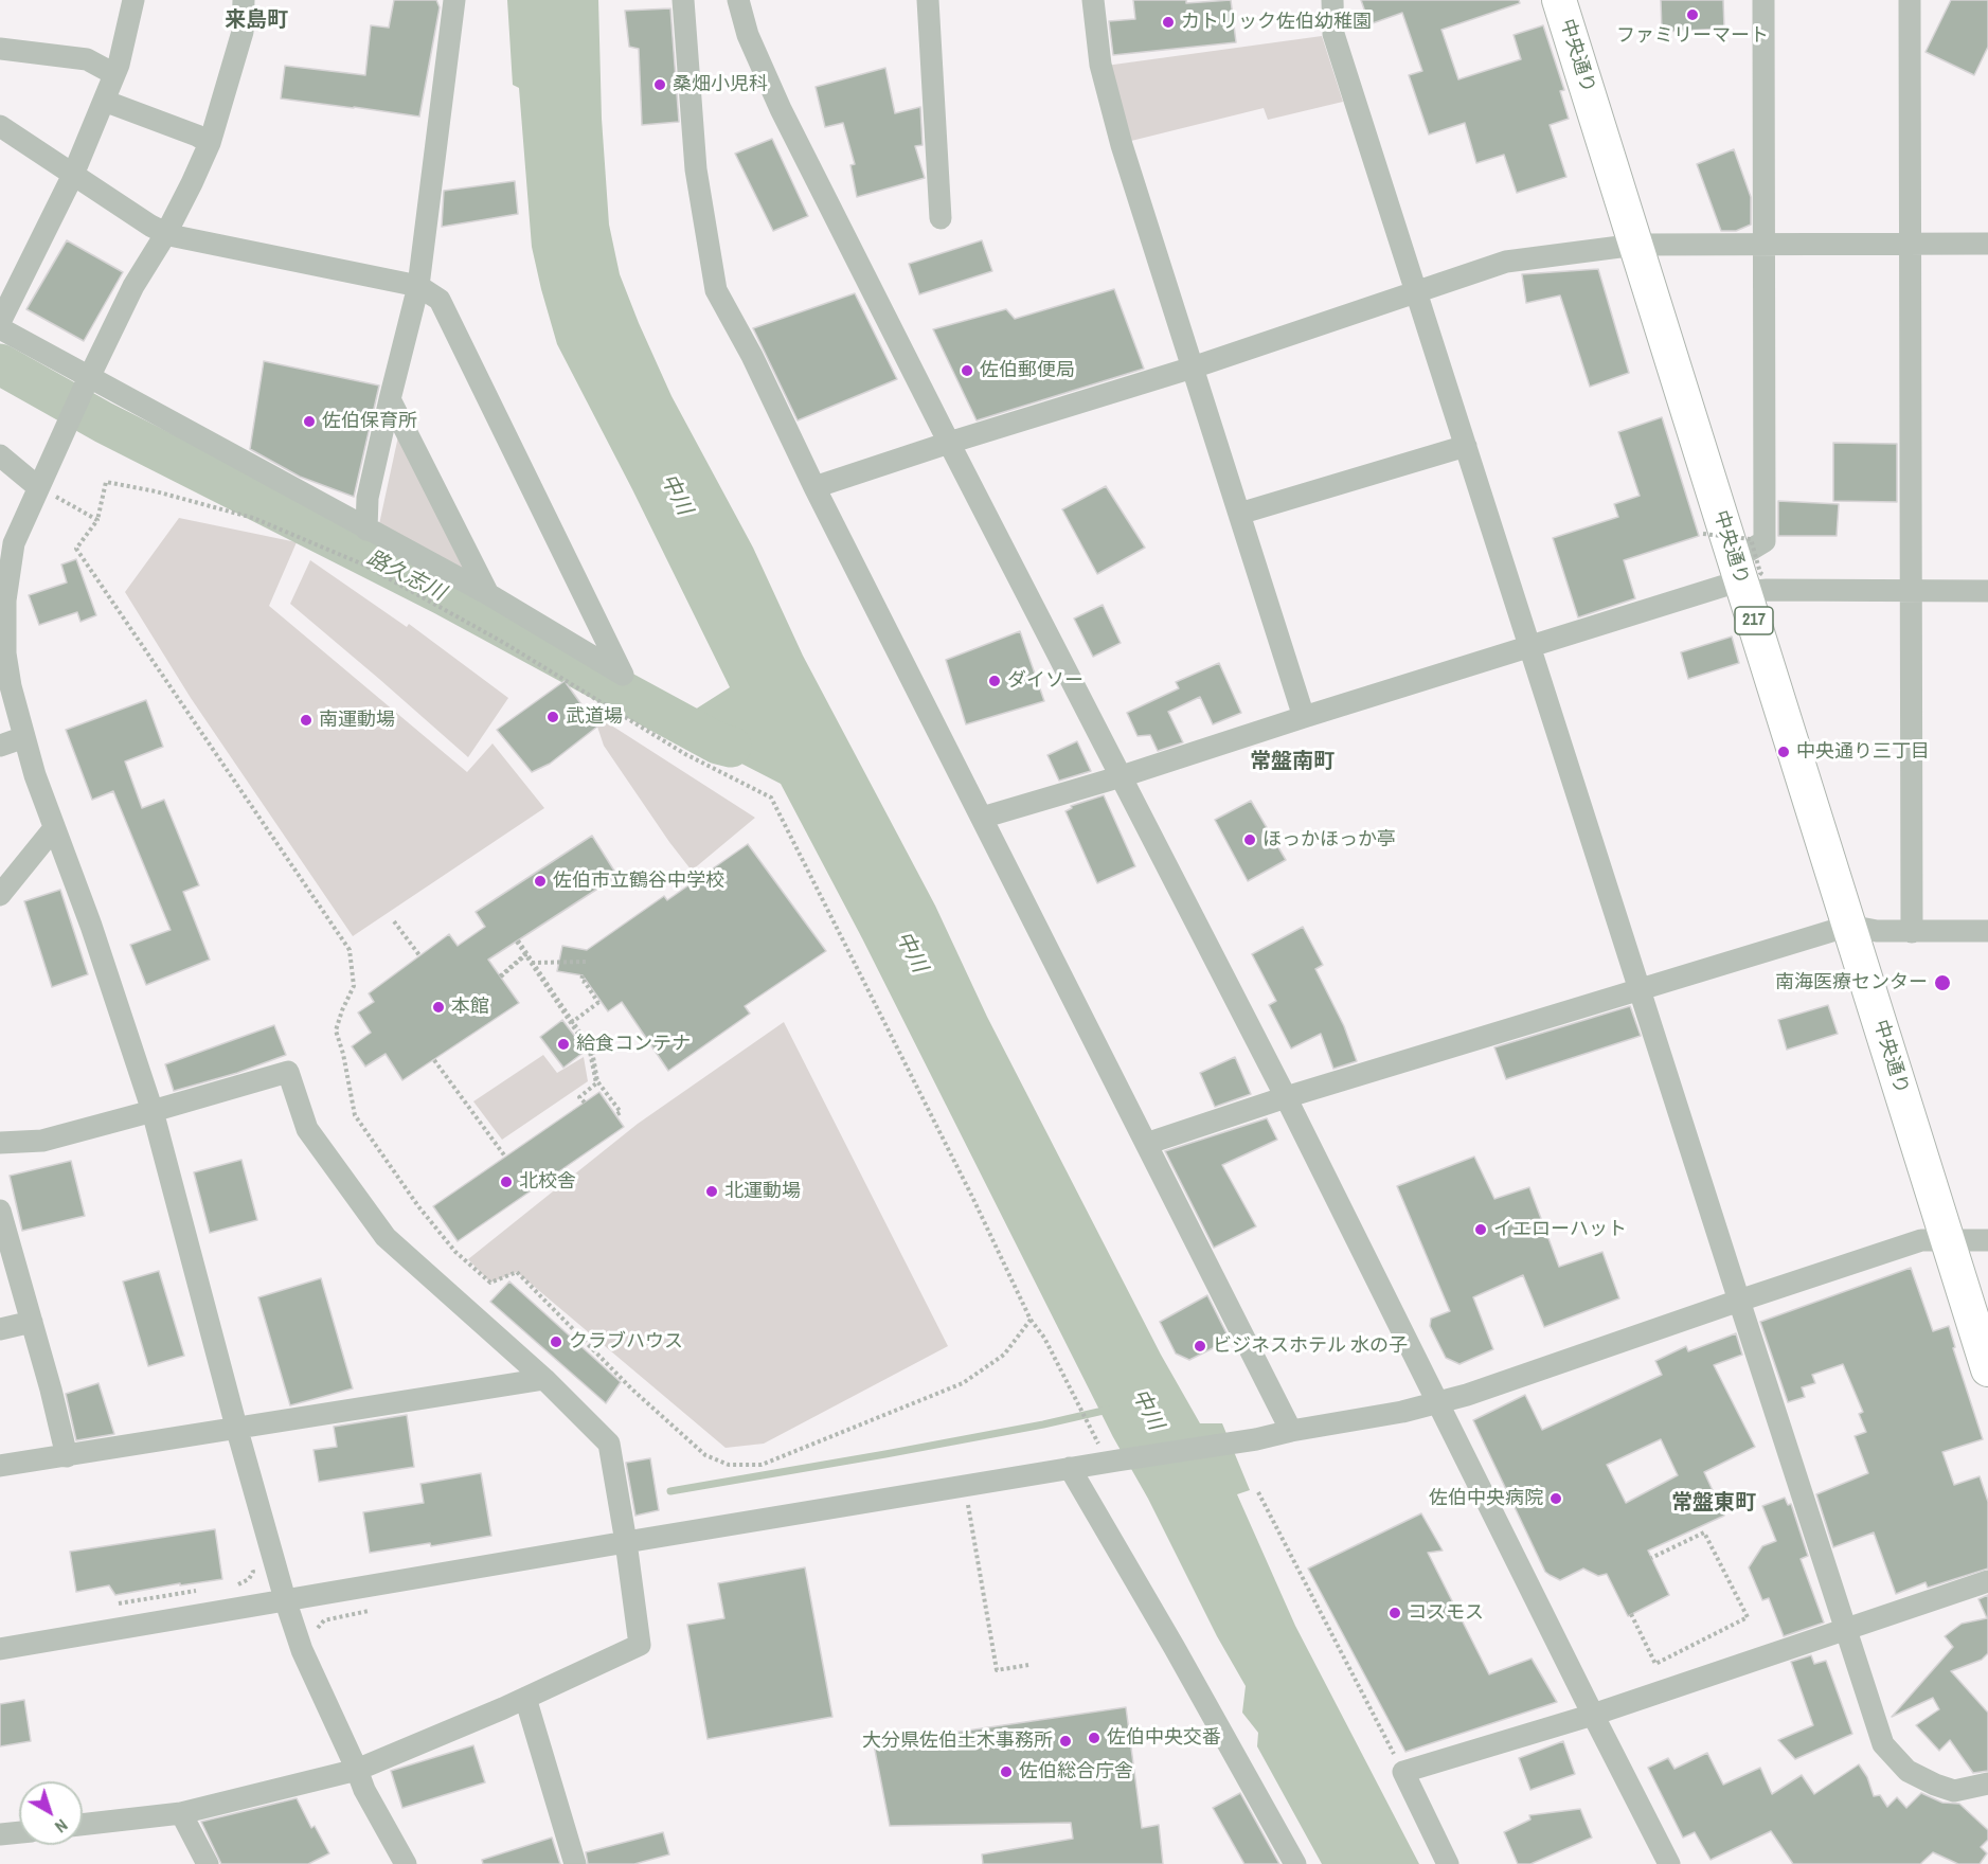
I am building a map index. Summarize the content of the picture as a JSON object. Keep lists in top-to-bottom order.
{
  "streets": {
    "highway": ["中央通り", "217"]
  },
  "crossings": [
    ["中央通り", "217"]
  ],
  "districts": ["来島町", "常盤南町", "常盤東町"],
  "water": ["中川", "路久志川"],
  "places": [
    "ファミリーマート",
    "カトリック佐伯幼稚園",
    "桑畑小児科",
    "佐伯郵便局",
    "佐伯保育所",
    "ダイソー",
    "武道場",
    "南運動場",
    "中央通り三丁目",
    "ほっかほっか亭",
    "佐伯市立鶴谷中学校",
    "南海医療センター",
    "本館",
    "給食コンテナ",
    "北校舎",
    "北運動場",
    "イエローハット",
    "クラブハウス",
    "ビジネスホテル 水の子",
    "佐伯中央病院",
    "コスモス",
    "佐伯中央交番",
    "大分県佐伯土木事務所",
    "佐伯総合庁舎"
  ],
  "north": "bottom right"
}
